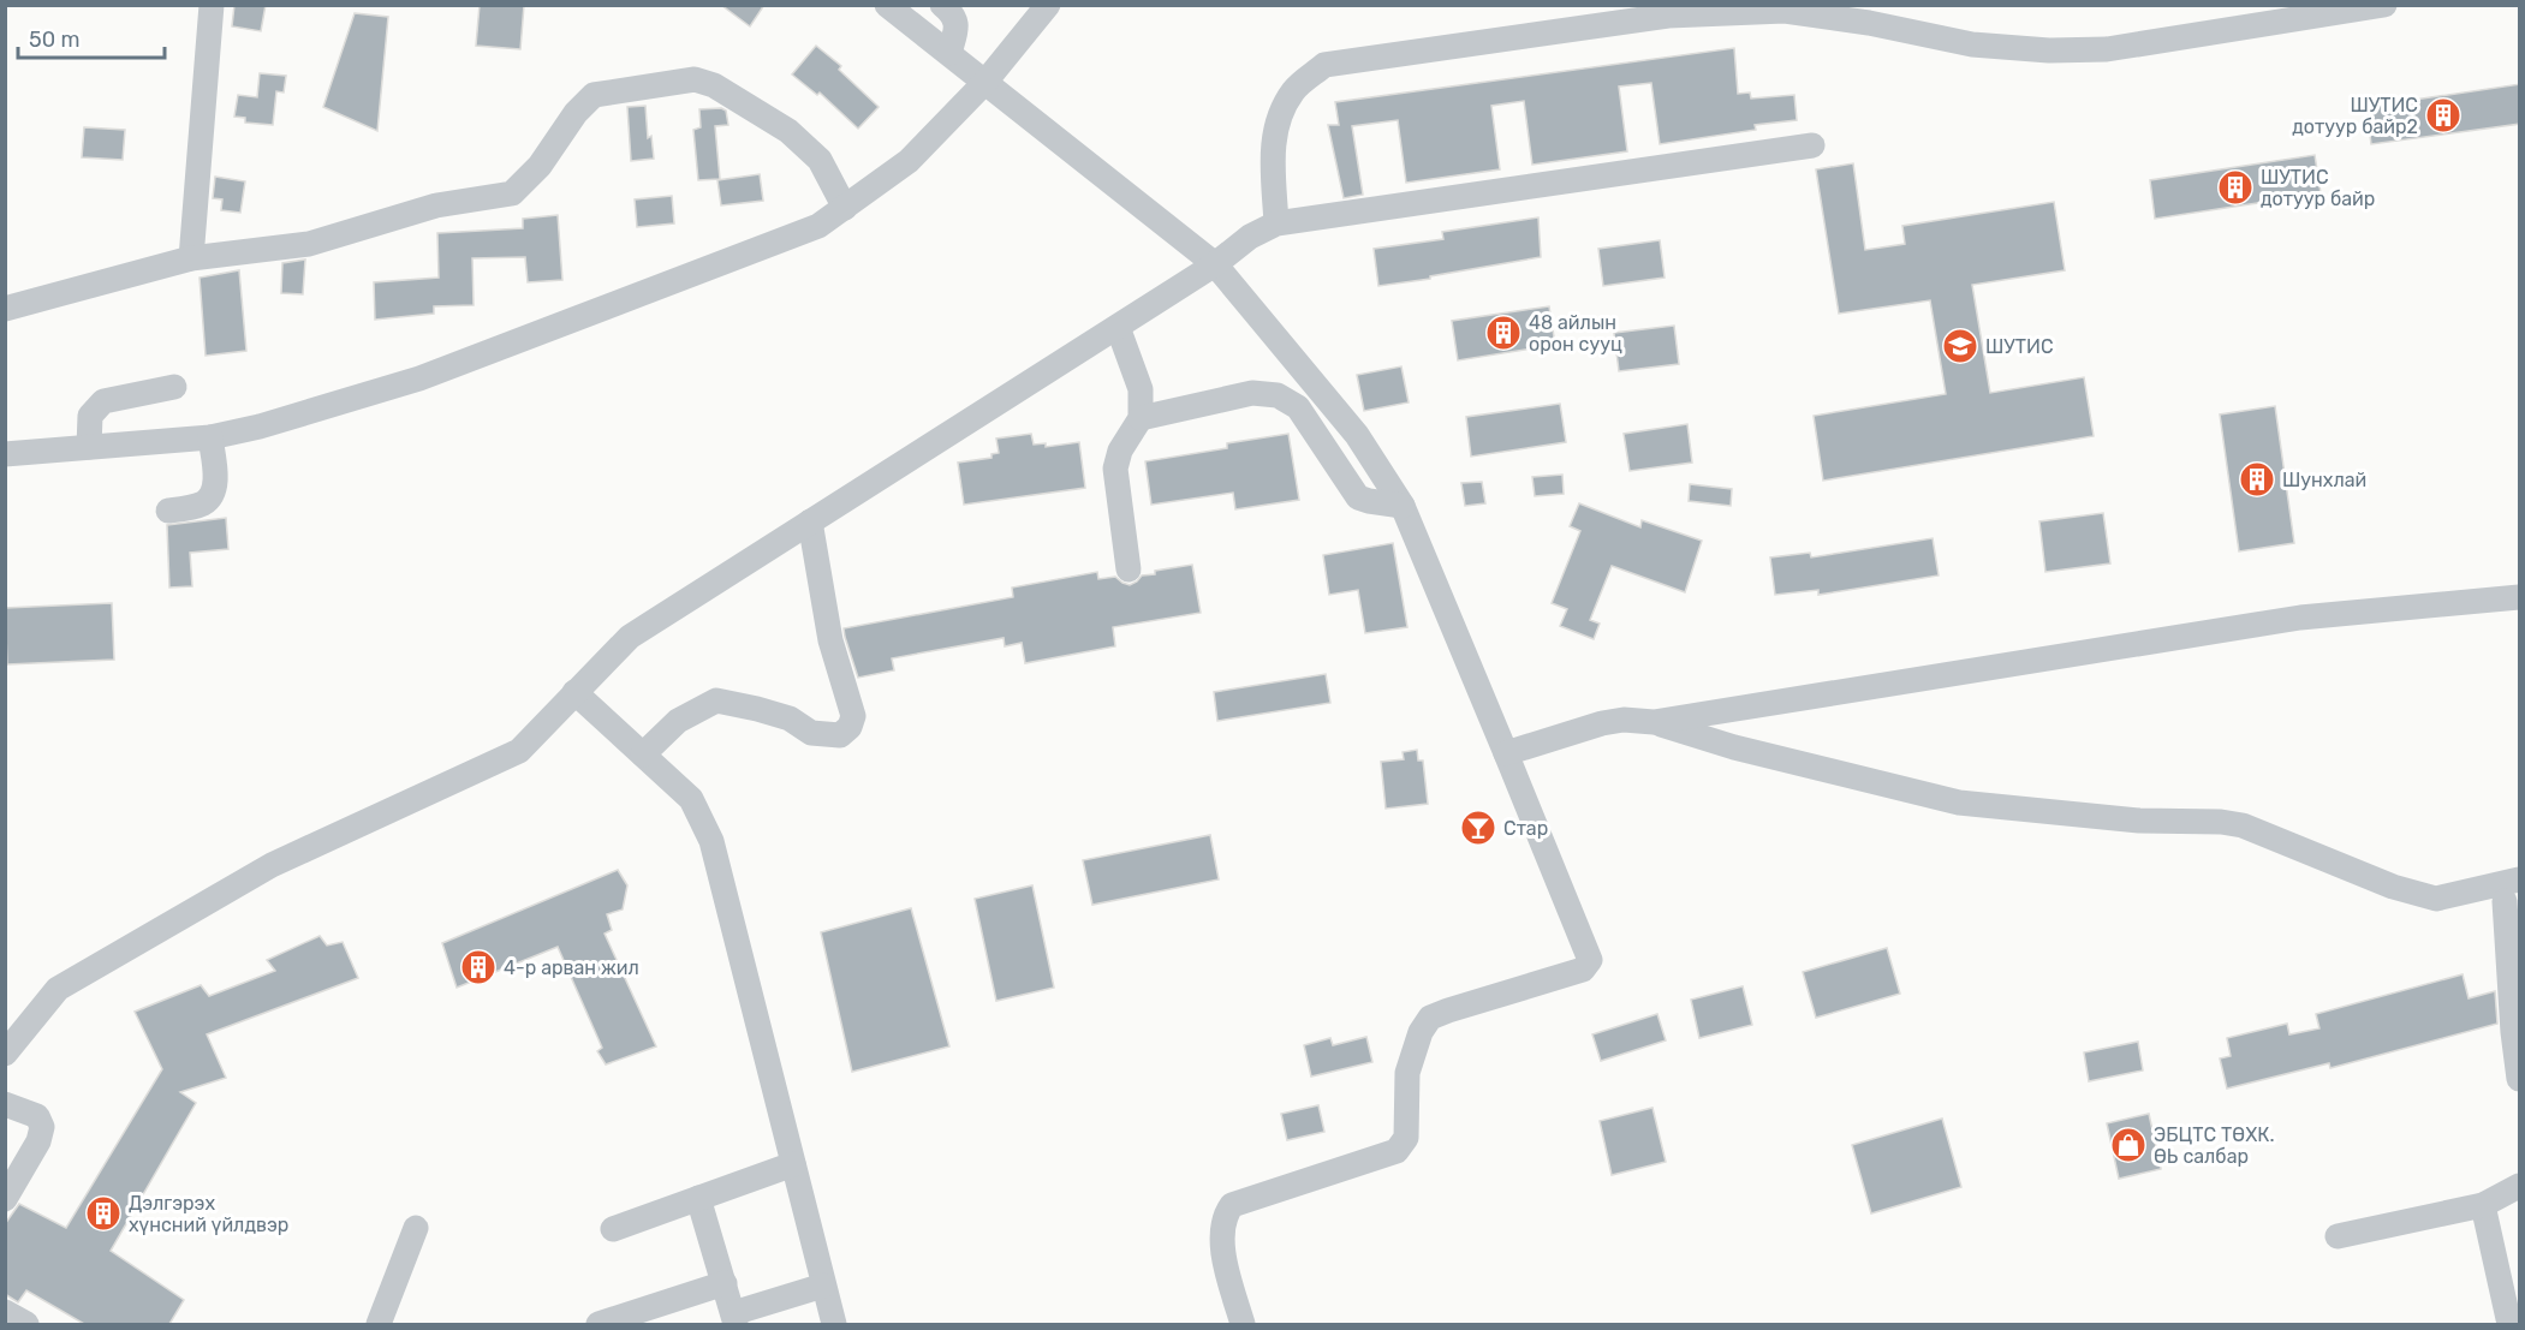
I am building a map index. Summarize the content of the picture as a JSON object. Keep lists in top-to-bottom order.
{
  "places": {
    "building": [
      "ШУТИС дотуур байр2",
      "ШУТИС дотуур байр",
      "48 айлын орон сууц",
      "Шунхлай",
      "4-р арван жил",
      "Дэлгэрэх хүнсний үйлдвэр"
    ],
    "school or university": ["ШУТИС"],
    "bar": ["Стар"],
    "shop": ["ЭБЦТС ТӨХК. ӨЬ салбар"]
  },
  "scale_bar": "50 m"
}
